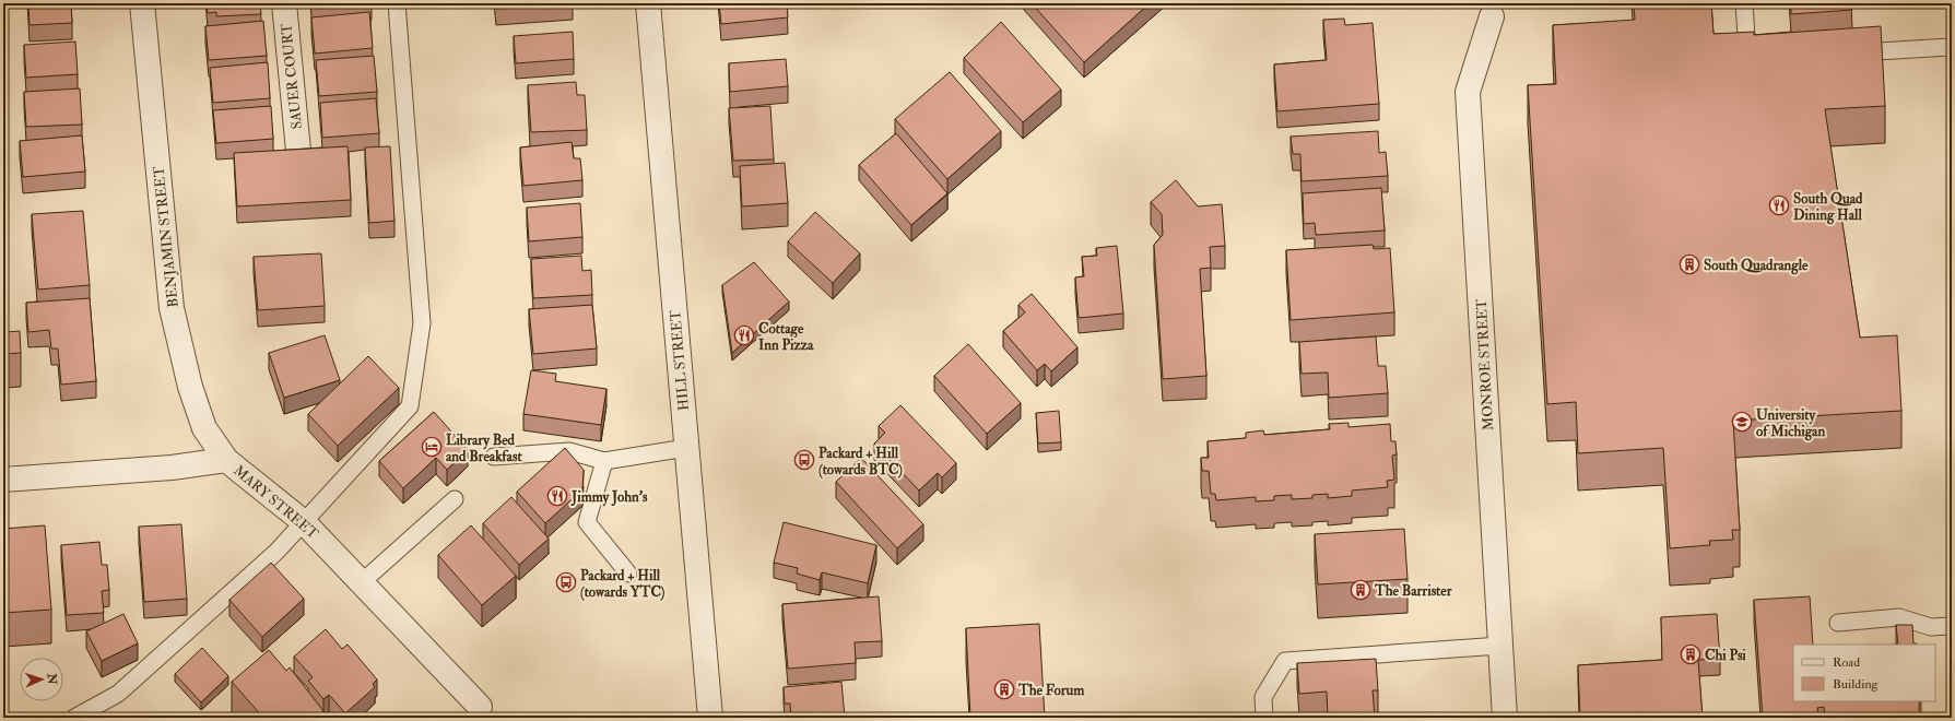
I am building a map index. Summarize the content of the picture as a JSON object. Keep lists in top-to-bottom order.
{
  "streets": {
    "street": [
      "SAUER COURT",
      "BENJAMIN STREET",
      "HILL STREET",
      "MONROE STREET",
      "MARY STREET"
    ]
  },
  "crossings": [
    ["BENJAMIN STREET", "MARY STREET"]
  ],
  "places": {
    "restaurant": ["South Quad Dining Hall", "Cottage Inn Pizza", "Jimmy John's"],
    "building": [
      "South Quadrangle",
      "The Barrister",
      "Chi Psi",
      "The Forum"
    ],
    "school or university": ["University of Michigan"],
    "hotel": ["Library Bed and Breakfast"],
    "bus stop": ["Packard + Hill (towards BTC)", "Packard + Hill (towards YTC)"]
  },
  "legend": ["Road", "Building"],
  "north": "right"
}
